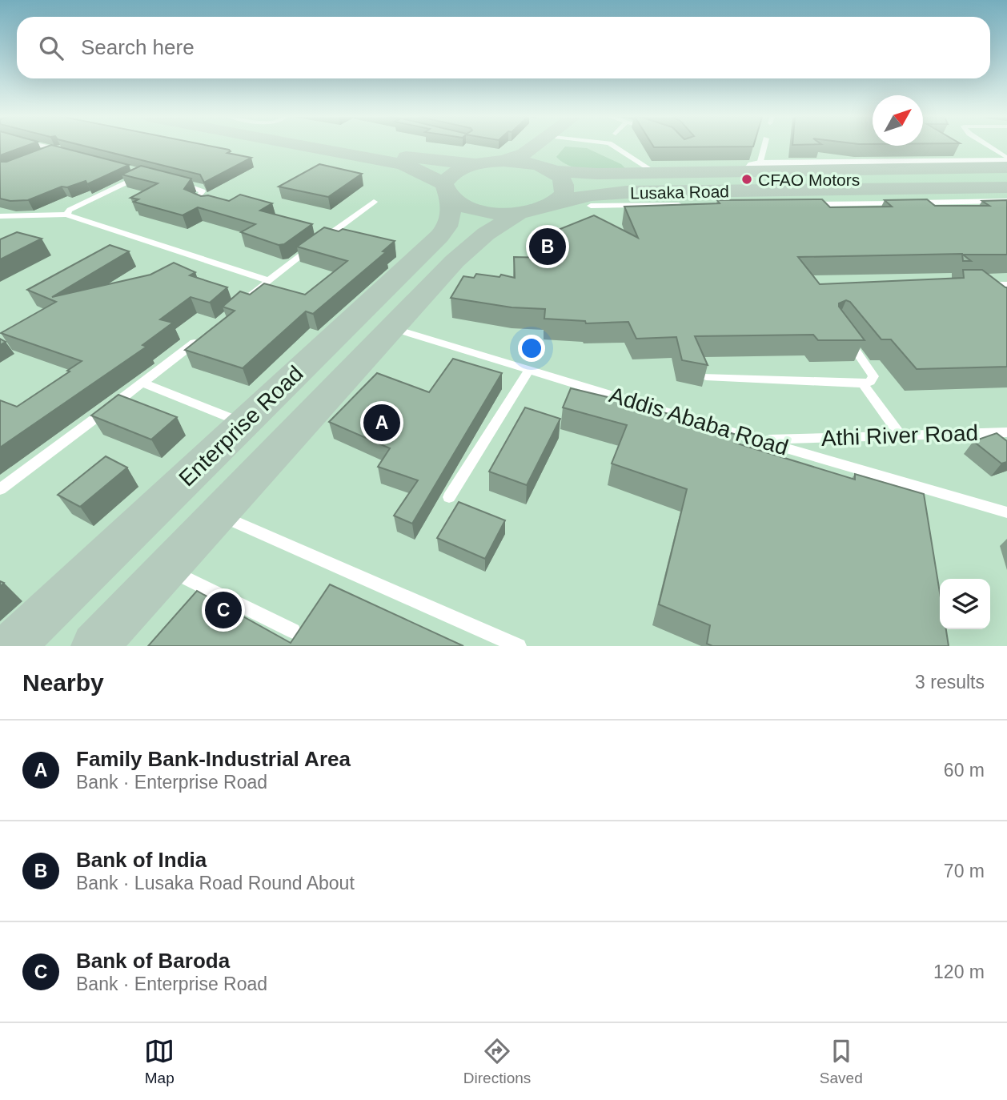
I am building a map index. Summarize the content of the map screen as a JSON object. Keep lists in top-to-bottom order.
{
  "streets": {
    "main road": ["Lusaka Road", "Enterprise Road"],
    "lane": ["Addis Ababa Road", "Athi River Road"]
  },
  "crossings": [
    ["Lusaka Road", "Enterprise Road"],
    ["Addis Ababa Road", "Enterprise Road"],
    ["Addis Ababa Road", "Athi River Road"]
  ],
  "places": ["CFAO Motors"],
  "north": "top right",
  "page": {
    "search": "Search here",
    "pins": ["B", "A", "C"],
    "heading": ["Nearby", "3 results"],
    "list": [
      {
        "mark": "A",
        "name": "Family Bank-Industrial Area",
        "note": "Bank · Enterprise Road",
        "value": "60 m"
      },
      {
        "mark": "B",
        "name": "Bank of India",
        "note": "Bank · Lusaka Road Round About",
        "value": "70 m"
      },
      {
        "mark": "C",
        "name": "Bank of Baroda",
        "note": "Bank · Enterprise Road",
        "value": "120 m"
      }
    ],
    "nav": ["Map", "Directions", "Saved"]
  }
}
